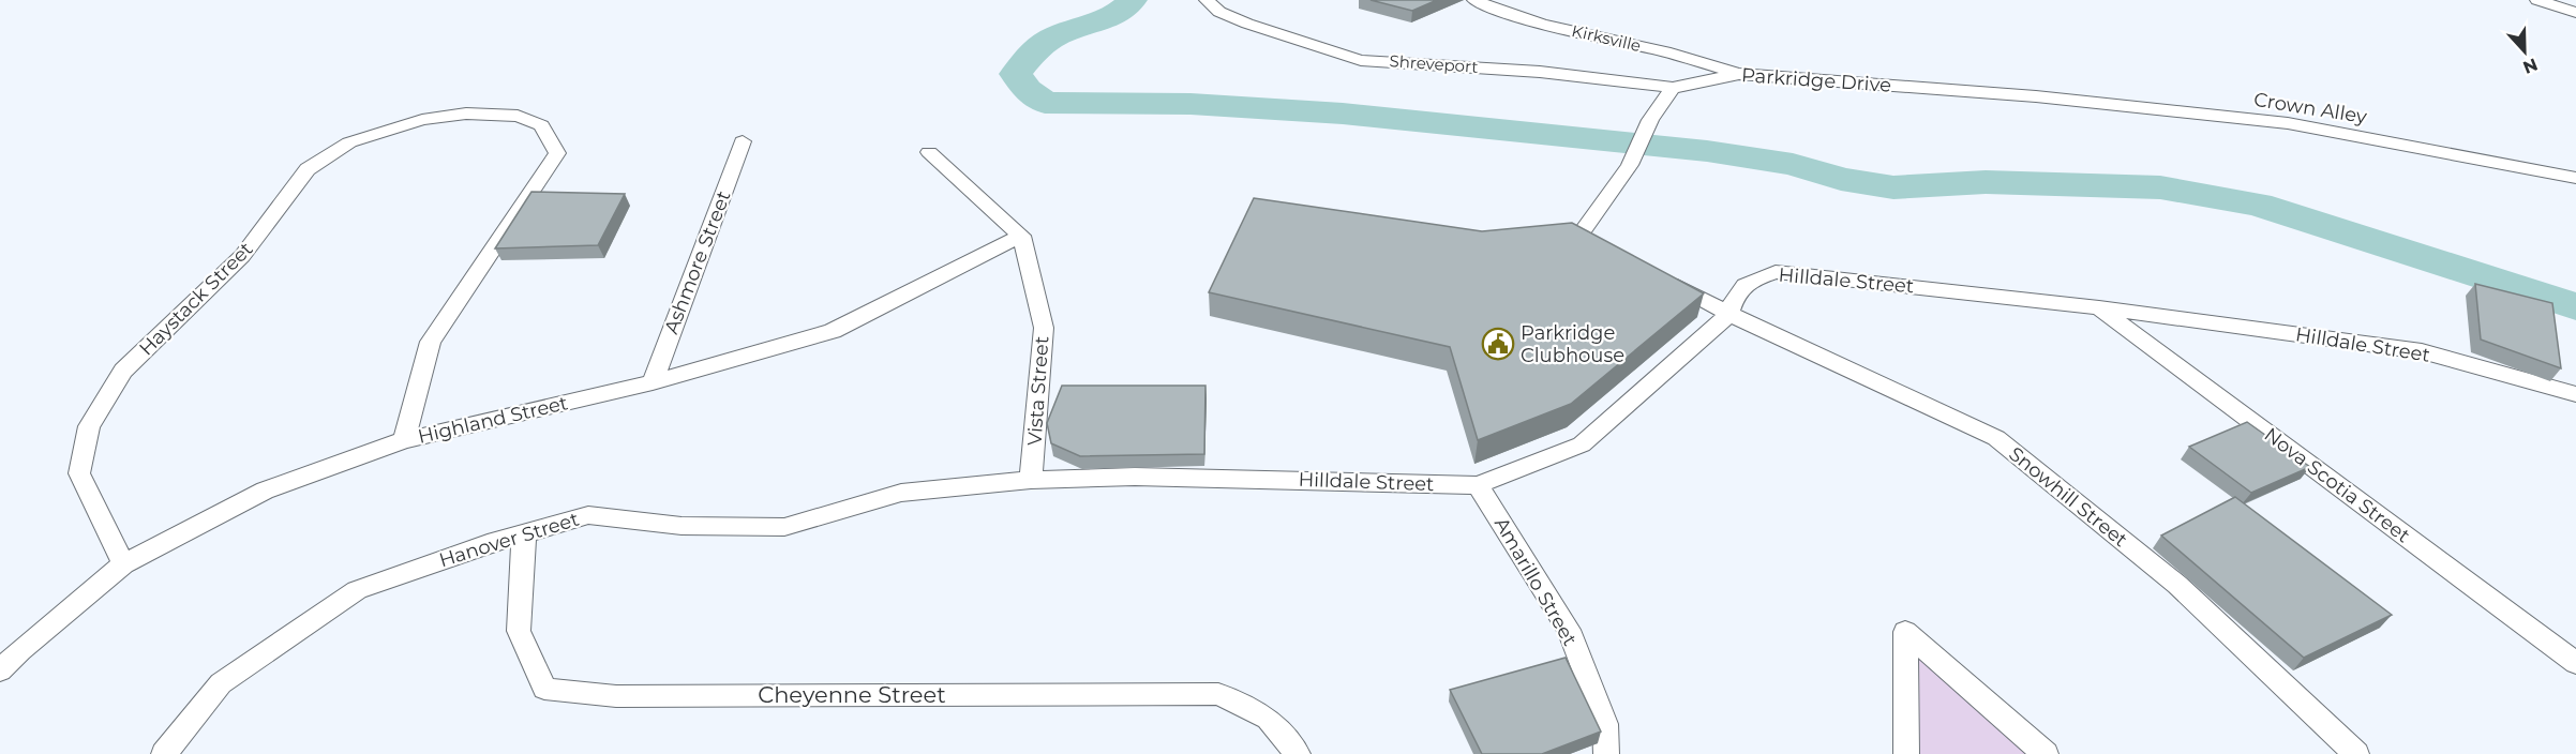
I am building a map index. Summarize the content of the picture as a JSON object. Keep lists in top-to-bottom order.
{
  "streets": {
    "street": [
      "Kirksville",
      "Shreveport",
      "Parkridge Drive",
      "Crown Alley",
      "Ashmore Street",
      "Hilldale Street",
      "Haystack Street",
      "Vista Street",
      "Highland Street",
      "Nova Scotia Street",
      "Snowhill Street",
      "Hanover Street",
      "Amarillo Street",
      "Cheyenne Street"
    ]
  },
  "crossings": [
    ["Kirksville", "Parkridge Drive"],
    ["Shreveport", "Parkridge Drive"],
    ["Parkridge Drive", "Crown Alley"],
    ["Ashmore Street", "Highland Street"],
    ["Hilldale Street", "Vista Street"],
    ["Hilldale Street", "Nova Scotia Street"],
    ["Hilldale Street", "Snowhill Street"],
    ["Hilldale Street", "Hanover Street"],
    ["Hilldale Street", "Amarillo Street"],
    ["Haystack Street", "Highland Street"],
    ["Vista Street", "Highland Street"],
    ["Vista Street", "Hanover Street"],
    ["Hanover Street", "Cheyenne Street"]
  ],
  "places": {
    "public building": ["Parkridge Clubhouse"]
  },
  "north": "bottom"
}
